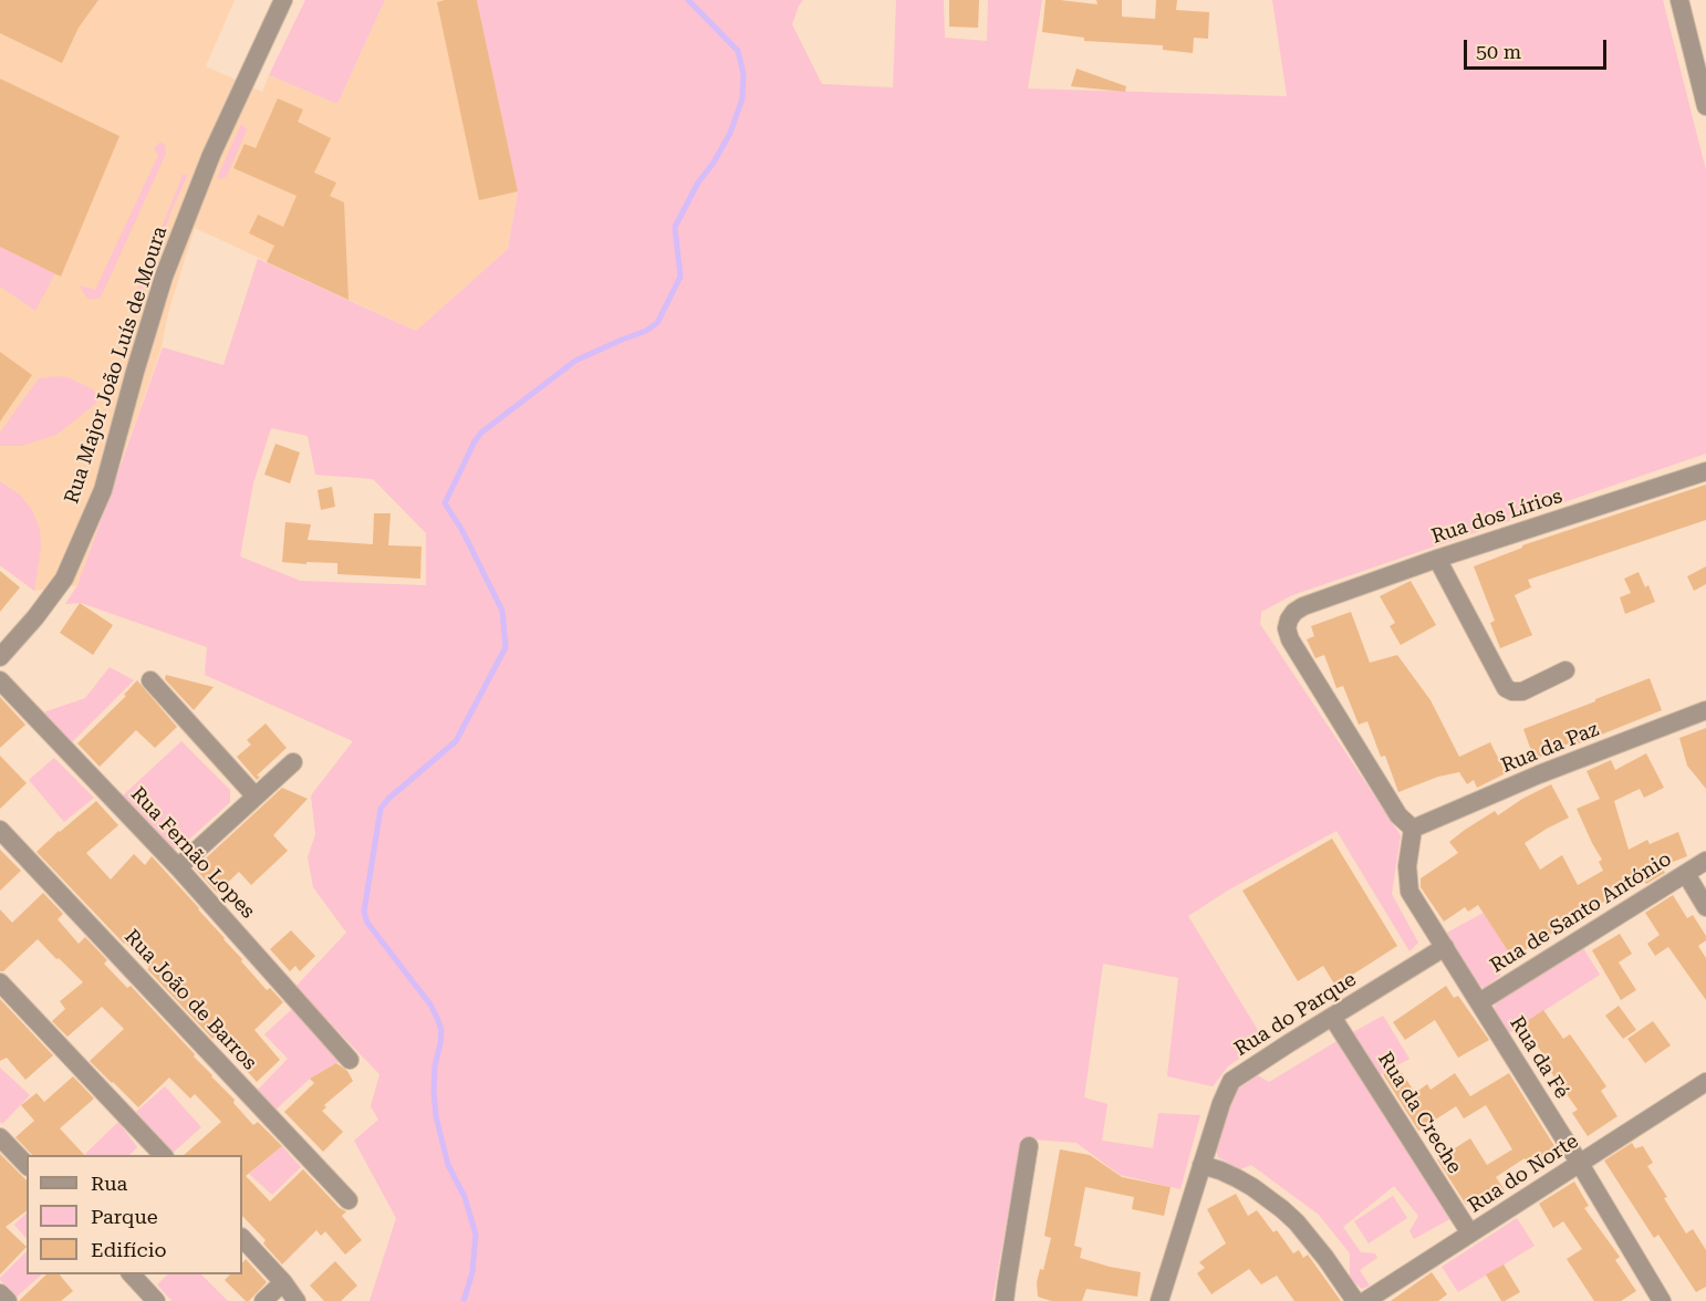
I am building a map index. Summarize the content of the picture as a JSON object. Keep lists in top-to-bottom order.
{
  "streets": {
    "street": [
      "Rua Major João Luís de Moura",
      "Rua dos Lírios",
      "Rua da Paz",
      "Rua Fernão Lopes",
      "Rua de Santo António",
      "Rua João de Barros",
      "Rua do Parque",
      "Rua da Fé",
      "Rua da Creche",
      "Rua do Norte"
    ]
  },
  "crossings": [
    ["Rua dos Lírios", "Rua da Paz"],
    ["Rua dos Lírios", "Rua da Fé"],
    ["Rua da Paz", "Rua da Fé"],
    ["Rua de Santo António", "Rua da Fé"],
    ["Rua do Parque", "Rua da Fé"],
    ["Rua do Parque", "Rua da Creche"],
    ["Rua da Fé", "Rua do Norte"],
    ["Rua da Creche", "Rua do Norte"]
  ],
  "legend": ["Rua", "Parque", "Edifício"],
  "scale_bar": "50 m"
}
